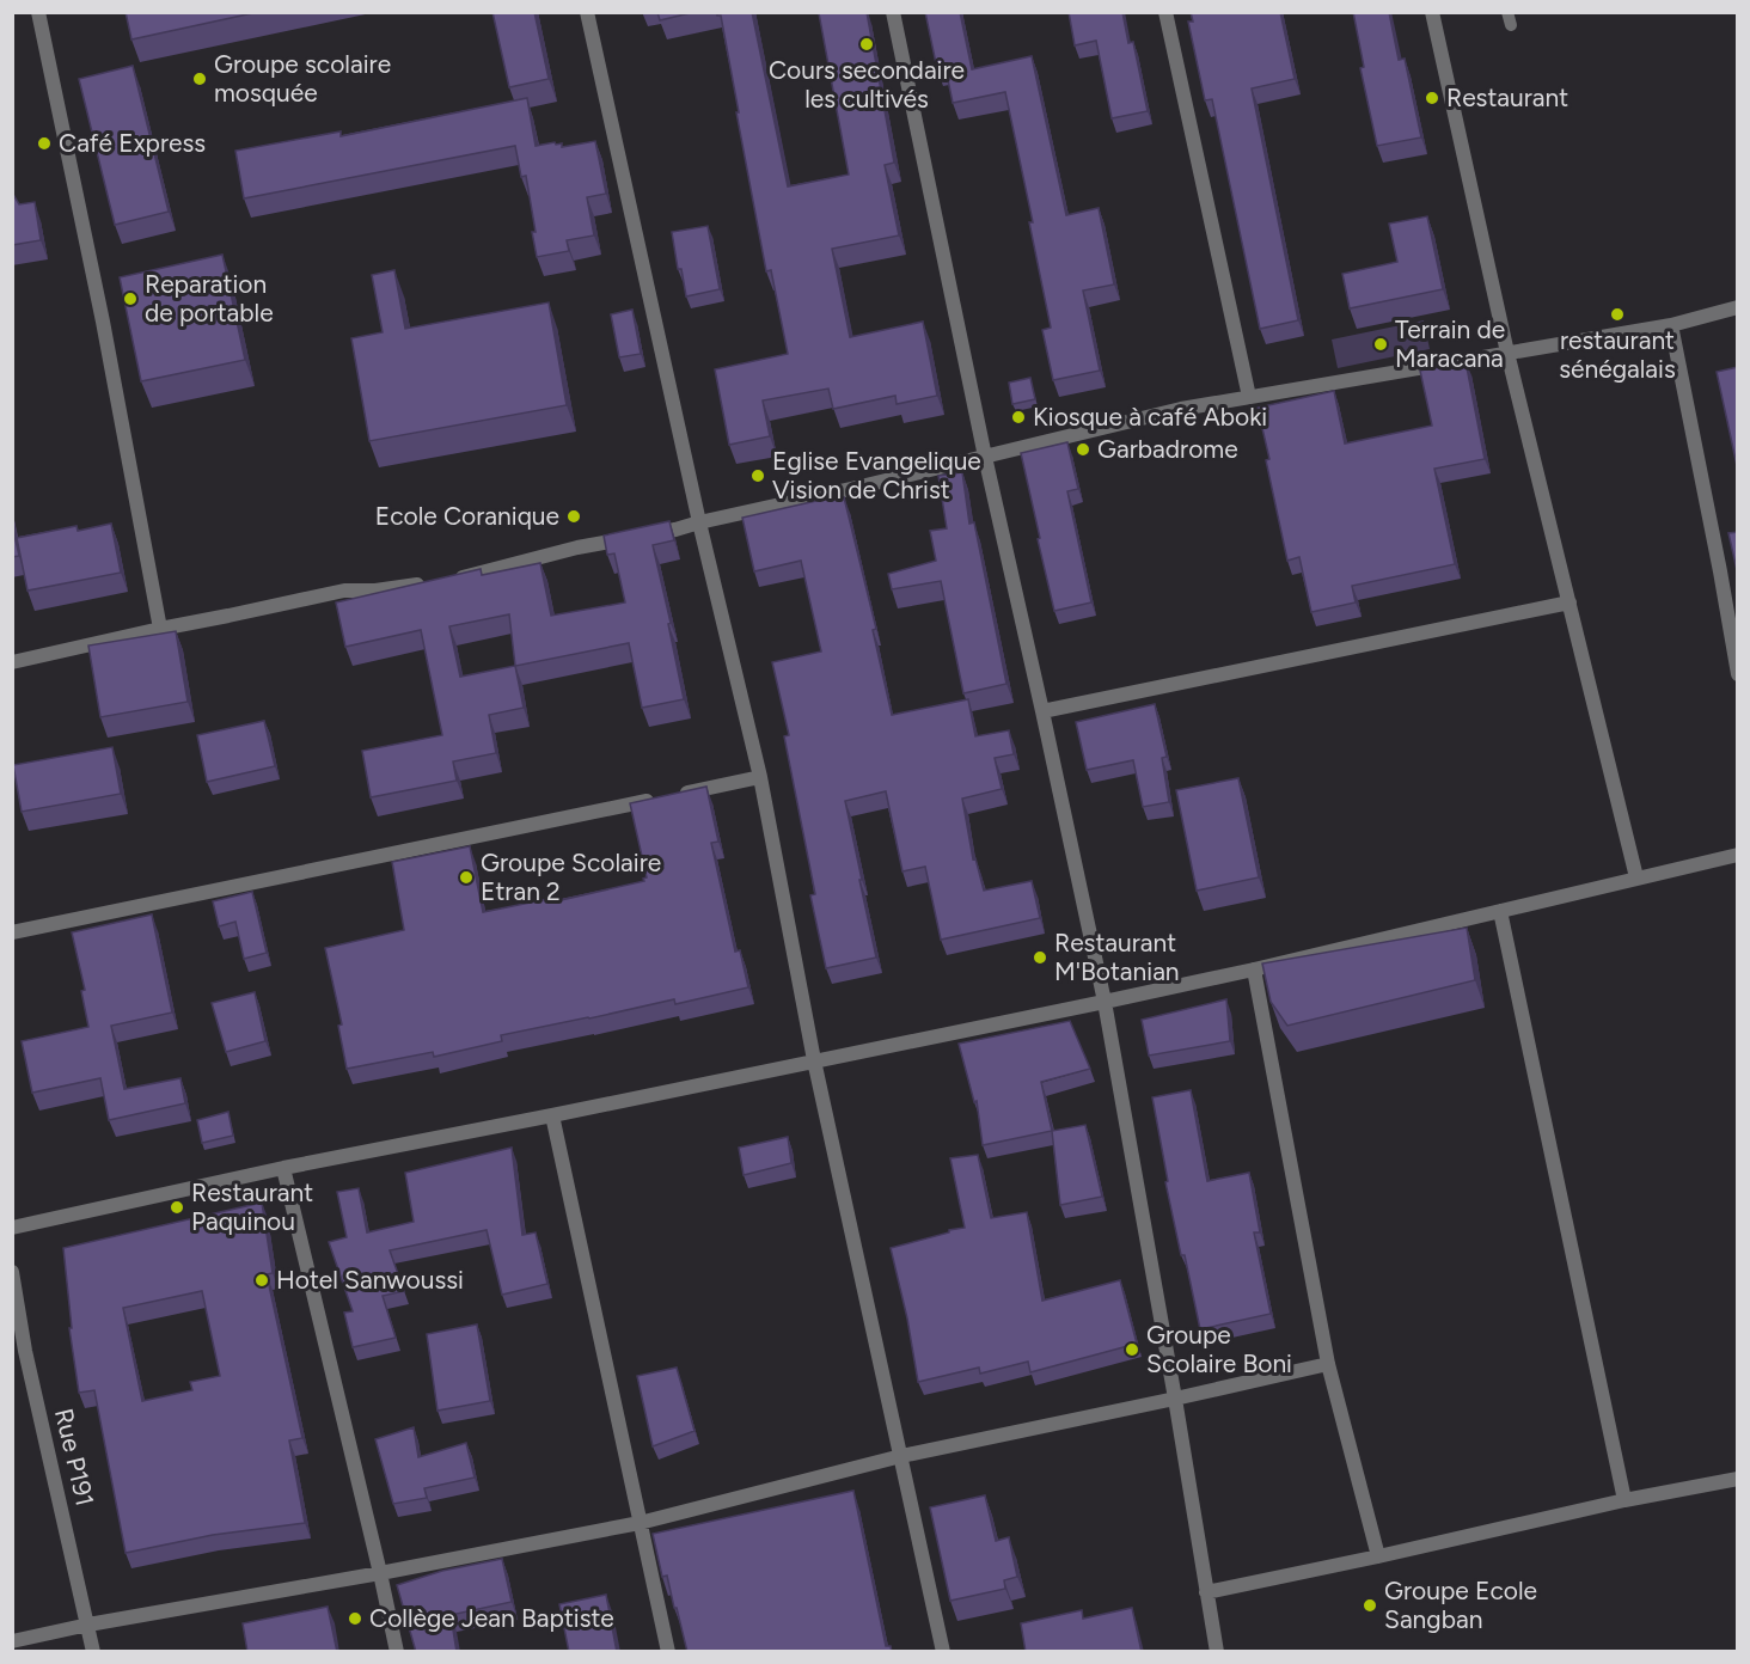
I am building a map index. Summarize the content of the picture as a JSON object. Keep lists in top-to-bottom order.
{
  "streets": {
    "street": ["Rue P191"]
  },
  "places": [
    "Cours secondaire les cultivés",
    "Groupe scolaire mosquée",
    "Restaurant",
    "Café Express",
    "Reparation de portable",
    "restaurant sénégalais",
    "Terrain de Maracana",
    "Kiosque à café Aboki",
    "Garbadrome",
    "Eglise Evangelique Vision de Christ",
    "Ecole Coranique",
    "Groupe Scolaire Etran 2",
    "Restaurant M'Botanian",
    "Restaurant Paquinou",
    "Hotel Sanwoussi",
    "Groupe Scolaire Boni",
    "Groupe Ecole Sangban",
    "Collège Jean Baptiste"
  ]
}
